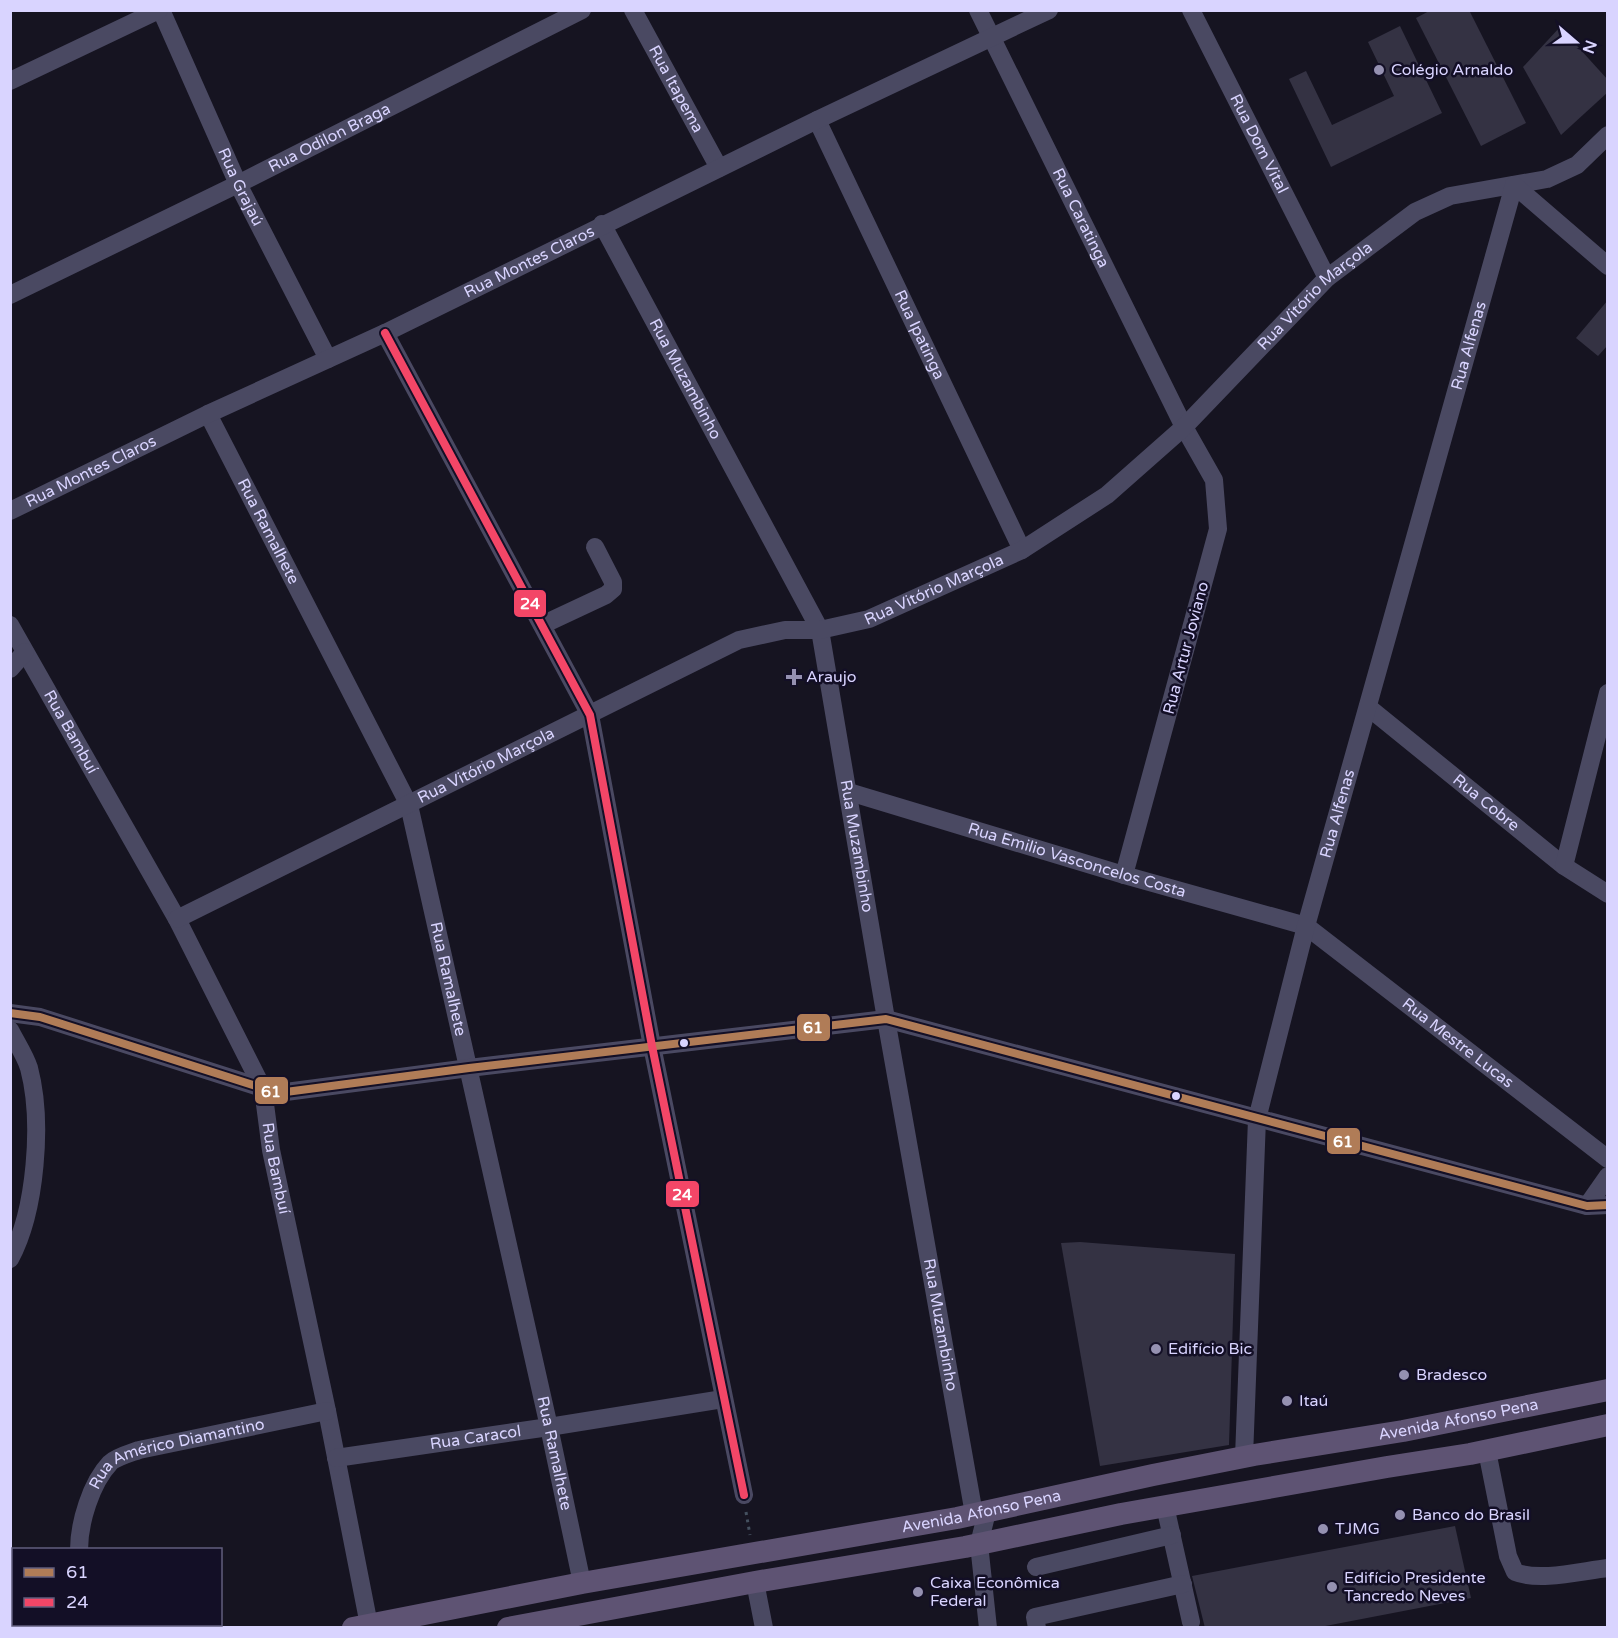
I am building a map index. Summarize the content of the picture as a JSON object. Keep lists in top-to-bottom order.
{
  "streets": {
    "main road": ["Avenida Afonso Pena"],
    "street": [
      "Rua Itapema",
      "Rua Odilon Braga",
      "Rua Dom Vital",
      "Rua Grajaú",
      "Rua Caratinga",
      "Rua Montes Claros",
      "Rua Vitório Marçola",
      "Rua Ipatinga",
      "Rua Alfenas",
      "Rua Muzambinho",
      "Rua Ramalhete",
      "Rua Artur Joviano",
      "Rua Bambuí",
      "Rua Cobre",
      "Rua Emilio Vasconcelos Costa",
      "Rua Mestre Lucas",
      "Rua Caracol",
      "Rua Américo Diamantino"
    ]
  },
  "crossings": [
    ["Rua Itapema", "Rua Montes Claros"],
    ["Rua Odilon Braga", "Rua Grajaú"],
    ["Rua Dom Vital", "Rua Vitório Marçola"],
    ["Rua Grajaú", "Rua Montes Claros"],
    ["Rua Caratinga", "Rua Montes Claros"],
    ["Rua Caratinga", "Rua Vitório Marçola"],
    ["Rua Caratinga", "Rua Artur Joviano"],
    ["Rua Montes Claros", "Rua Ipatinga"],
    ["Rua Montes Claros", "Rua Muzambinho"],
    ["Rua Montes Claros", "Rua Ramalhete"],
    ["Rua Vitório Marçola", "Rua Ipatinga"],
    ["Rua Vitório Marçola", "Rua Alfenas"],
    ["Rua Vitório Marçola", "Rua Muzambinho"],
    ["Rua Vitório Marçola", "Rua Ramalhete"],
    ["Rua Vitório Marçola", "Rua Artur Joviano"],
    ["Rua Vitório Marçola", "Rua Bambuí"],
    ["Rua Alfenas", "Rua Cobre"],
    ["Rua Alfenas", "Rua Emilio Vasconcelos Costa"],
    ["Rua Alfenas", "Rua Mestre Lucas"],
    ["Rua Alfenas", "Avenida Afonso Pena"],
    ["Rua Muzambinho", "Rua Emilio Vasconcelos Costa"],
    ["Rua Muzambinho", "Avenida Afonso Pena"],
    ["Rua Ramalhete", "Avenida Afonso Pena"],
    ["Rua Ramalhete", "Rua Caracol"],
    ["Rua Artur Joviano", "Rua Emilio Vasconcelos Costa"],
    ["Rua Bambuí", "Avenida Afonso Pena"],
    ["Rua Bambuí", "Rua Caracol"],
    ["Rua Bambuí", "Rua Américo Diamantino"],
    ["Rua Emilio Vasconcelos Costa", "Rua Mestre Lucas"]
  ],
  "places": {
    "other": [
      "Colégio Arnaldo",
      "Edifício Bic",
      "Bradesco",
      "Itaú",
      "Banco do Brasil",
      "TJMG",
      "Edifício Presidente Tancredo Neves",
      "Caixa Econômica Federal"
    ],
    "health": ["Araujo"]
  },
  "lines": ["transit line 24", "transit line 61"],
  "legend": ["61", "24"],
  "north": "right"
}
